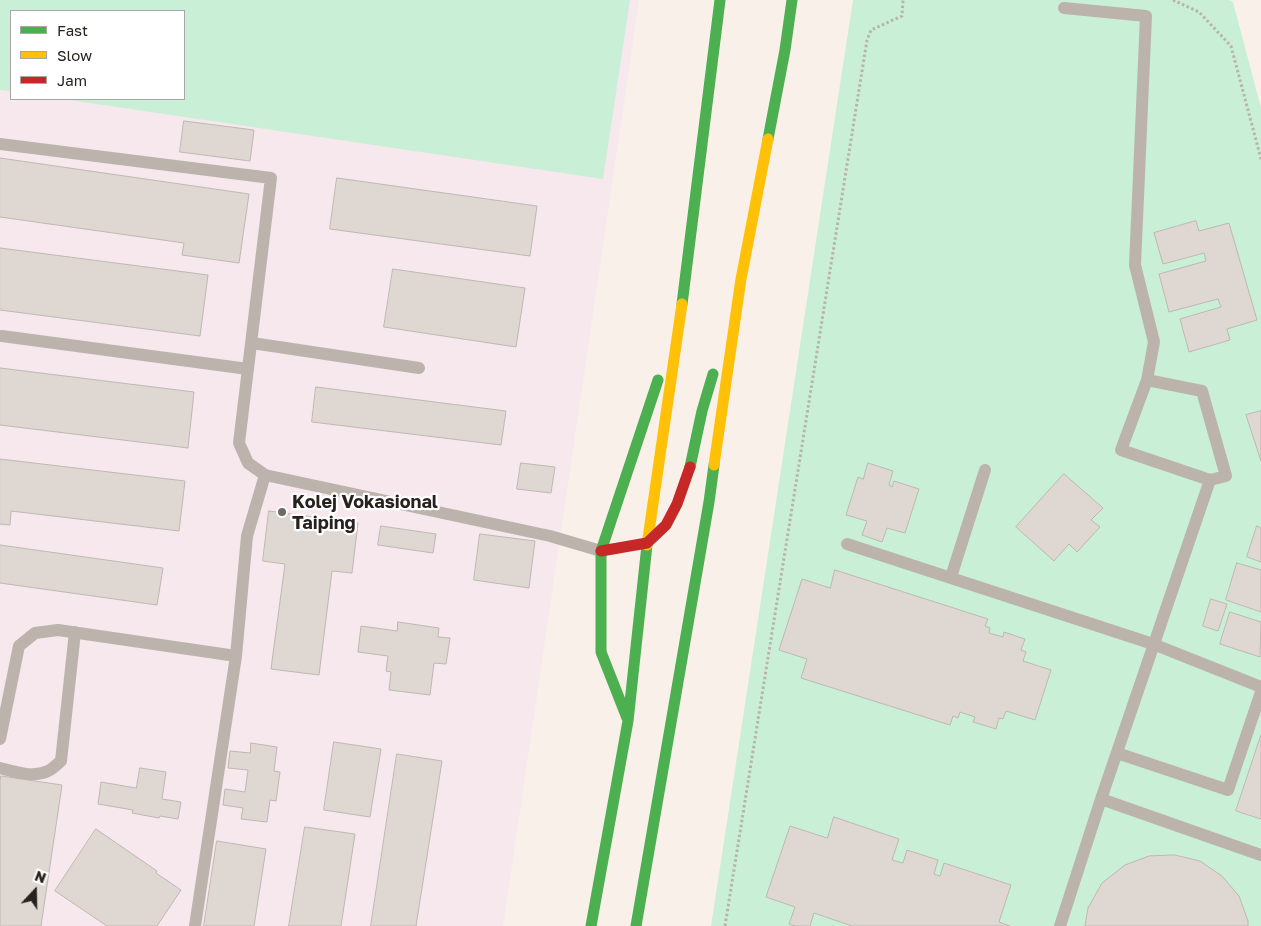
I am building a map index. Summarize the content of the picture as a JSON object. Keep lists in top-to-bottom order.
{
  "places": ["Kolej Vokasional Taiping"],
  "legend": ["Fast", "Slow", "Jam"],
  "north": "top"
}
